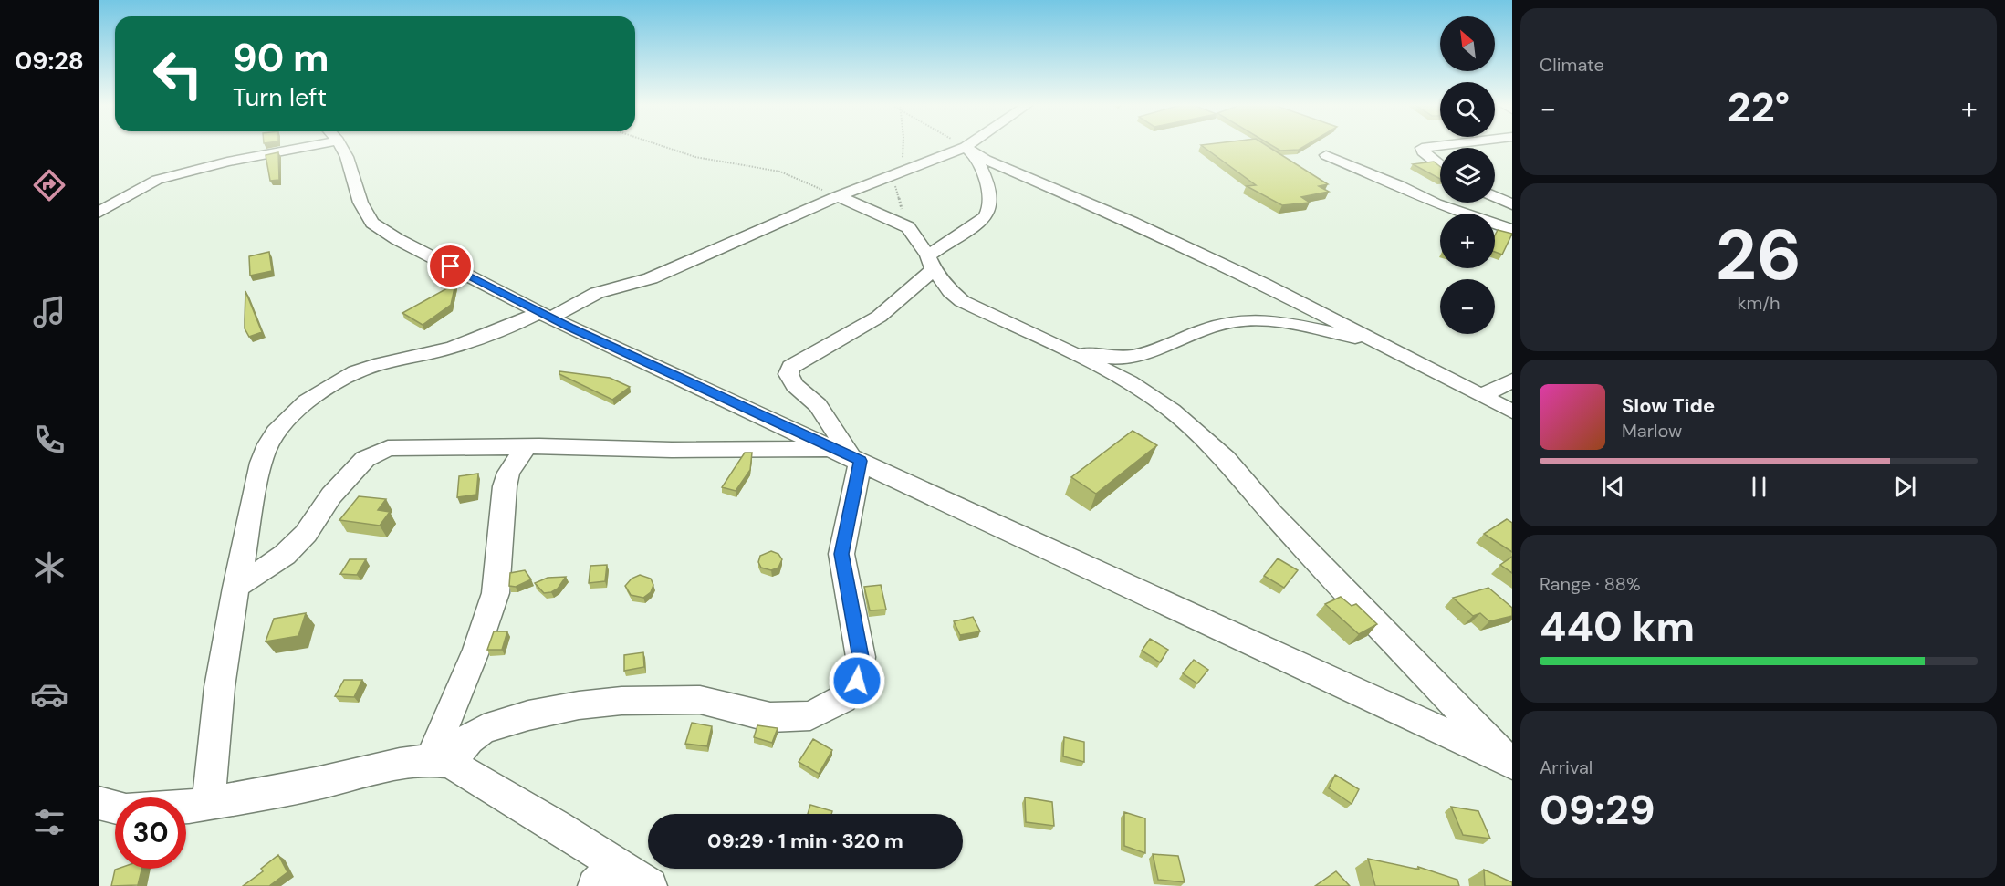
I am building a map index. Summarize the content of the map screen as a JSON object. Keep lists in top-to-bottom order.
{
  "north": "top left",
  "page": {
    "tabs": "09:28",
    "tile": [
      "Climate",
      ["26", "km/h"],
      ["Range · 88%", "440 km"],
      ["Arrival", "09:29"]
    ],
    "map_buttons": ["+", "−"],
    "turn": ["90 m", "Turn left"],
    "heat": ["−", "22°", "+"],
    "song": ["Slow Tide", "Marlow"],
    "limit": "30",
    "trip": "09:29 · 1 min · 320 m"
  }
}
